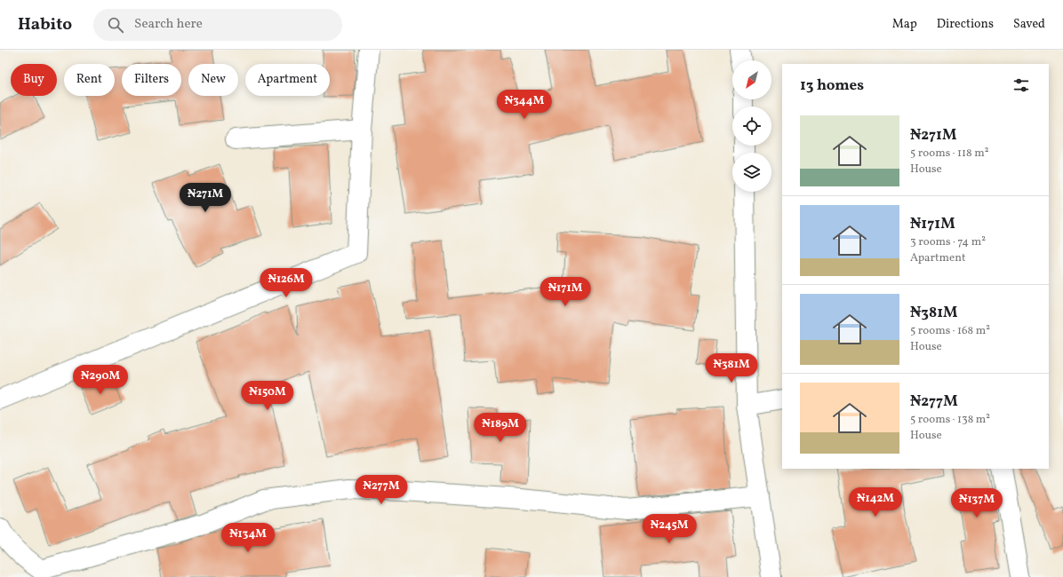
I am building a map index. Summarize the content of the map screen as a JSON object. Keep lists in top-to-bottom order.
{
  "north": "bottom left",
  "page": {
    "header": "Habito",
    "search": "Search here",
    "nav": ["Map", "Directions", "Saved"],
    "chip": [
      "Buy",
      "Rent",
      "Filters",
      "New",
      "Apartment"
    ],
    "heading": "13 homes",
    "price": [
      "₦344M",
      "₦271M",
      "₦126M",
      "₦171M",
      "₦381M",
      "₦290M",
      "₦150M",
      "₦189M",
      "₦277M",
      "₦142M",
      "₦137M",
      "₦245M",
      "₦134M"
    ],
    "list": [
      {
        "name": "₦271M",
        "note": "5 rooms · 118 m² · House"
      },
      {
        "name": "₦171M",
        "note": "3 rooms · 74 m² · Apartment"
      },
      {
        "name": "₦381M",
        "note": "5 rooms · 168 m² · House"
      },
      {
        "name": "₦277M",
        "note": "5 rooms · 138 m² · House"
      }
    ]
  }
}
